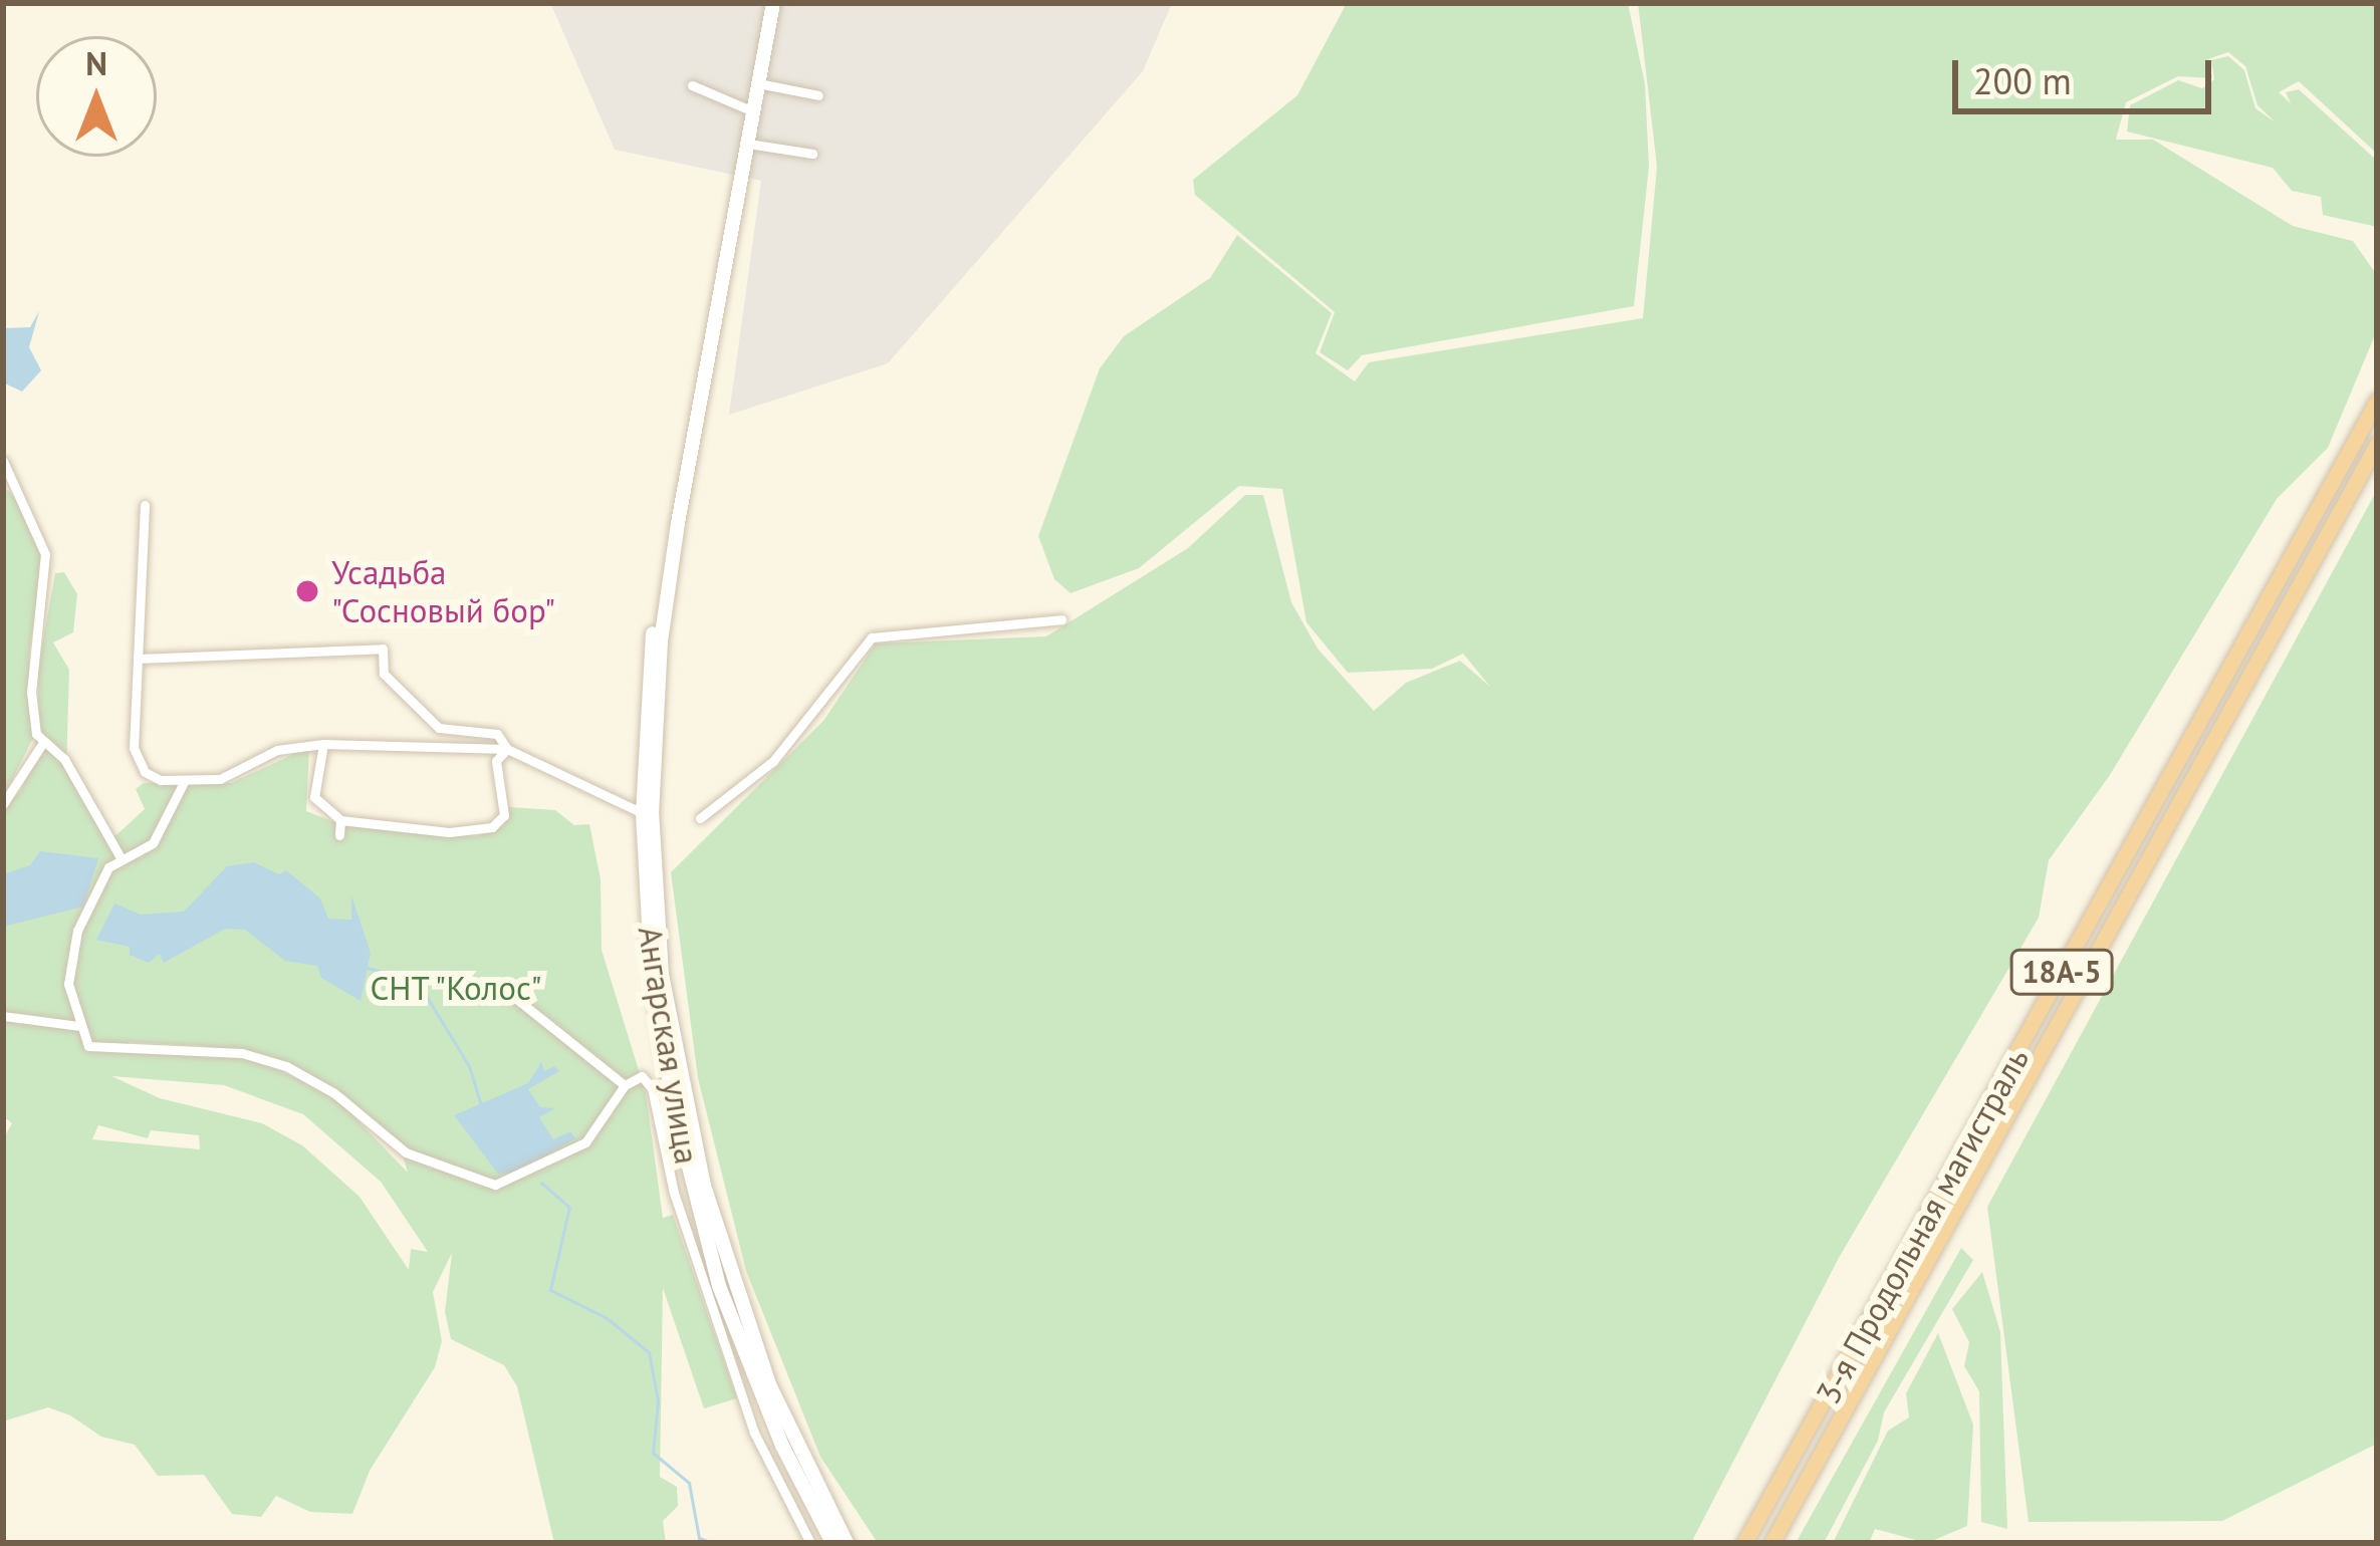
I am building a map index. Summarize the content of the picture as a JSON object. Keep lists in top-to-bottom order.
{
  "streets": {
    "highway": ["18А-5", "3-я Продольная магистраль"],
    "main road": ["Ангарская улица"]
  },
  "parks": ["СНТ \"Колос\""],
  "places": ["Усадьба \"Сосновый бор\""],
  "scale_bar": "200 m",
  "north": "top"
}
